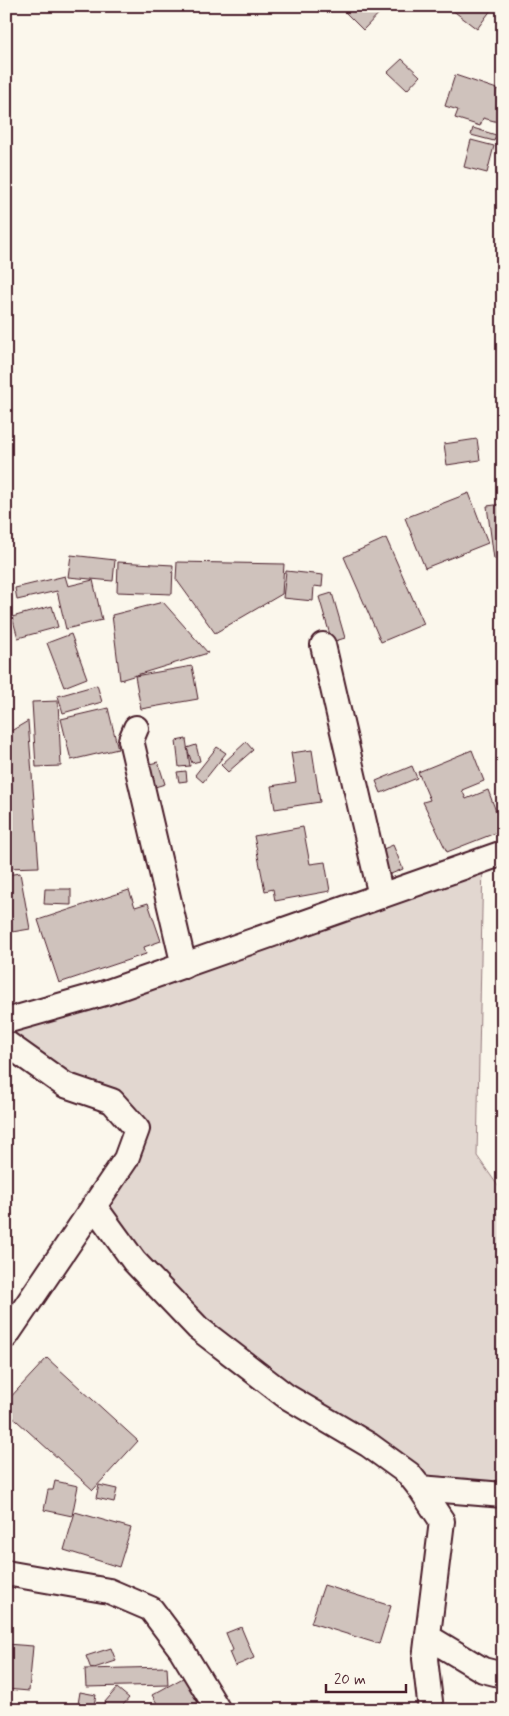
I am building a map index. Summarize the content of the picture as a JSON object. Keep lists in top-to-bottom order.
{
  "scale_bar": "20 m"
}
